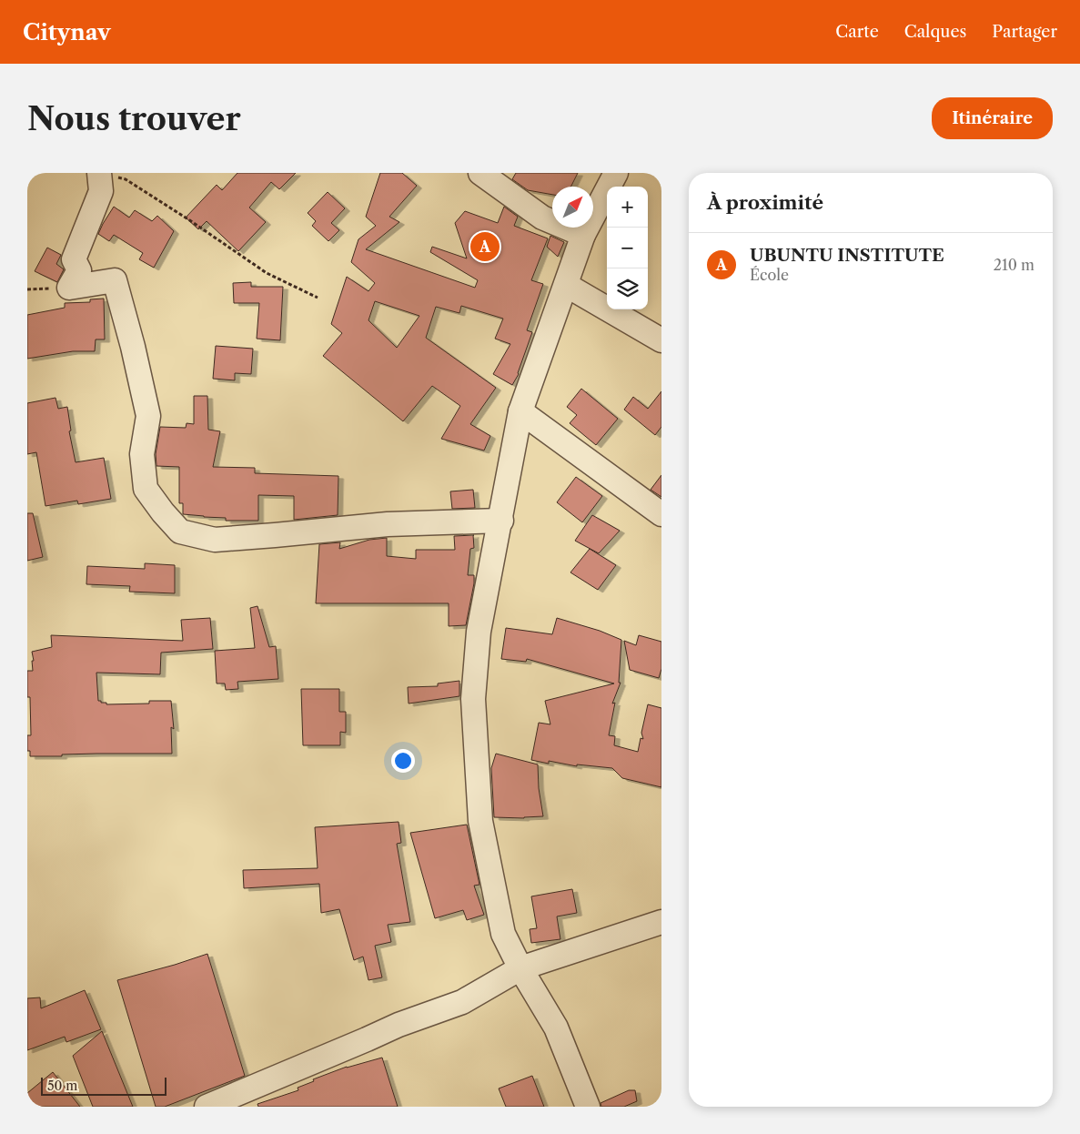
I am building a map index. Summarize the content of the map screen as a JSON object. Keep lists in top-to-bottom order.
{
  "scale_bar": "50 m",
  "north": "top right",
  "page": {
    "header": "Citynav",
    "nav": ["Carte", "Calques", "Partager"],
    "buttons": "Itinéraire",
    "title": "Nous trouver",
    "heading": "À proximité",
    "map_buttons": ["+", "−"],
    "pins": "A",
    "list": [
      {
        "mark": "A",
        "name": "UBUNTU INSTITUTE",
        "note": "École",
        "value": "210 m"
      }
    ],
    "scale": "50 m"
  }
}
